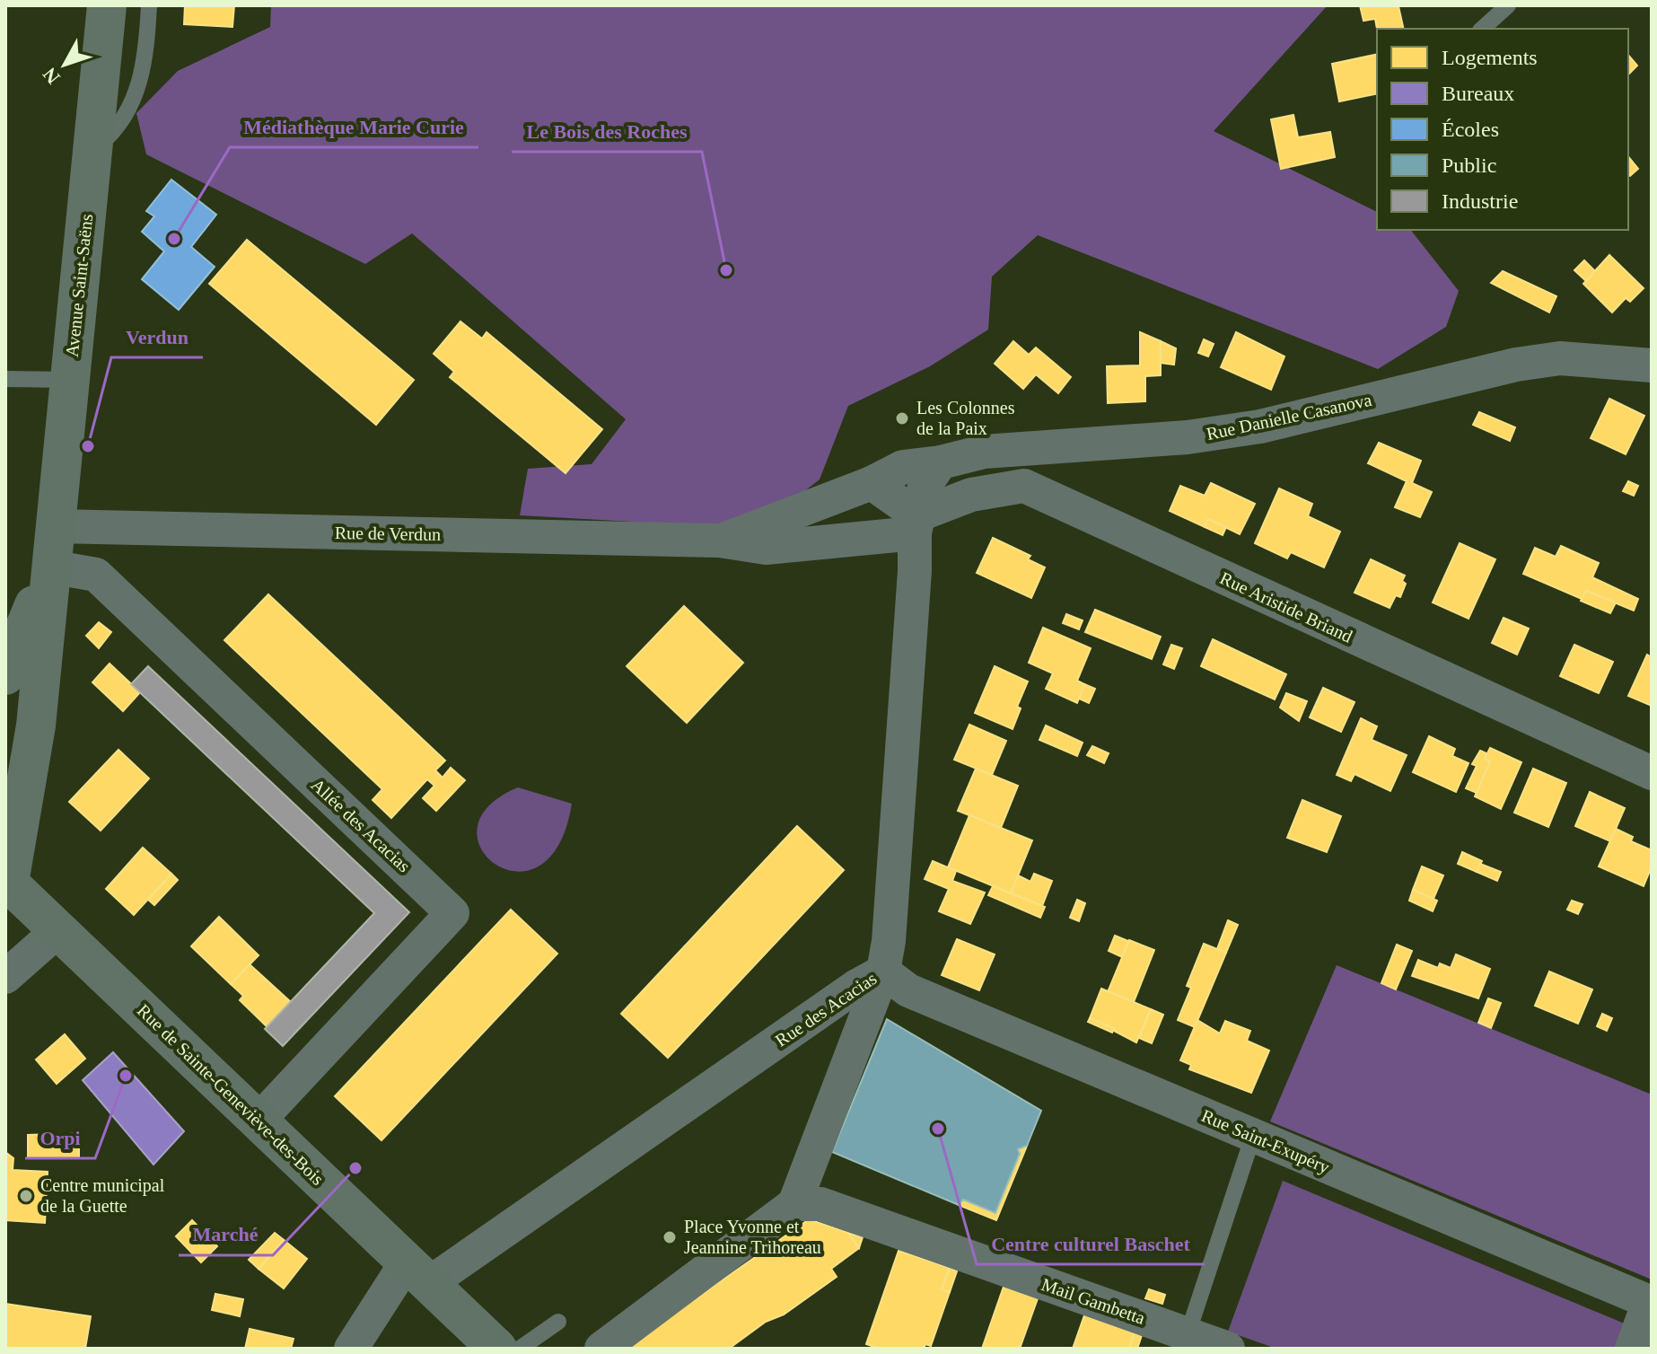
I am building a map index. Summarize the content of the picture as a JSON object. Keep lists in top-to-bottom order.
{
  "streets": {
    "street": [
      "Avenue Saint-Saëns",
      "Rue Danielle Casanova",
      "Rue de Verdun",
      "Rue Aristide Briand",
      "Allée des Acacias",
      "Rue des Acacias",
      "Rue de Sainte-Geneviève-des-Bois",
      "Rue Saint-Exupéry",
      "Mail Gambetta"
    ]
  },
  "crossings": [
    ["Avenue Saint-Saëns", "Rue de Verdun"],
    ["Avenue Saint-Saëns", "Allée des Acacias"],
    ["Avenue Saint-Saëns", "Rue de Sainte-Geneviève-des-Bois"],
    ["Rue Danielle Casanova", "Rue de Verdun"],
    ["Rue de Verdun", "Rue des Acacias"],
    ["Allée des Acacias", "Rue de Sainte-Geneviève-des-Bois"],
    ["Rue des Acacias", "Rue de Sainte-Geneviève-des-Bois"],
    ["Rue des Acacias", "Rue Saint-Exupéry"]
  ],
  "places": [
    "Médiathèque Marie Curie",
    "Le Bois des Roches",
    "Les Colonnes de la Paix",
    "Verdun",
    "Orpi",
    "Centre culturel Baschet",
    "Marché",
    "Centre municipal de la Guette",
    "Place Yvonne et Jeannine Trihoreau"
  ],
  "legend": [
    "Logements",
    "Bureaux",
    "Écoles",
    "Public",
    "Industrie"
  ],
  "north": "bottom left"
}
